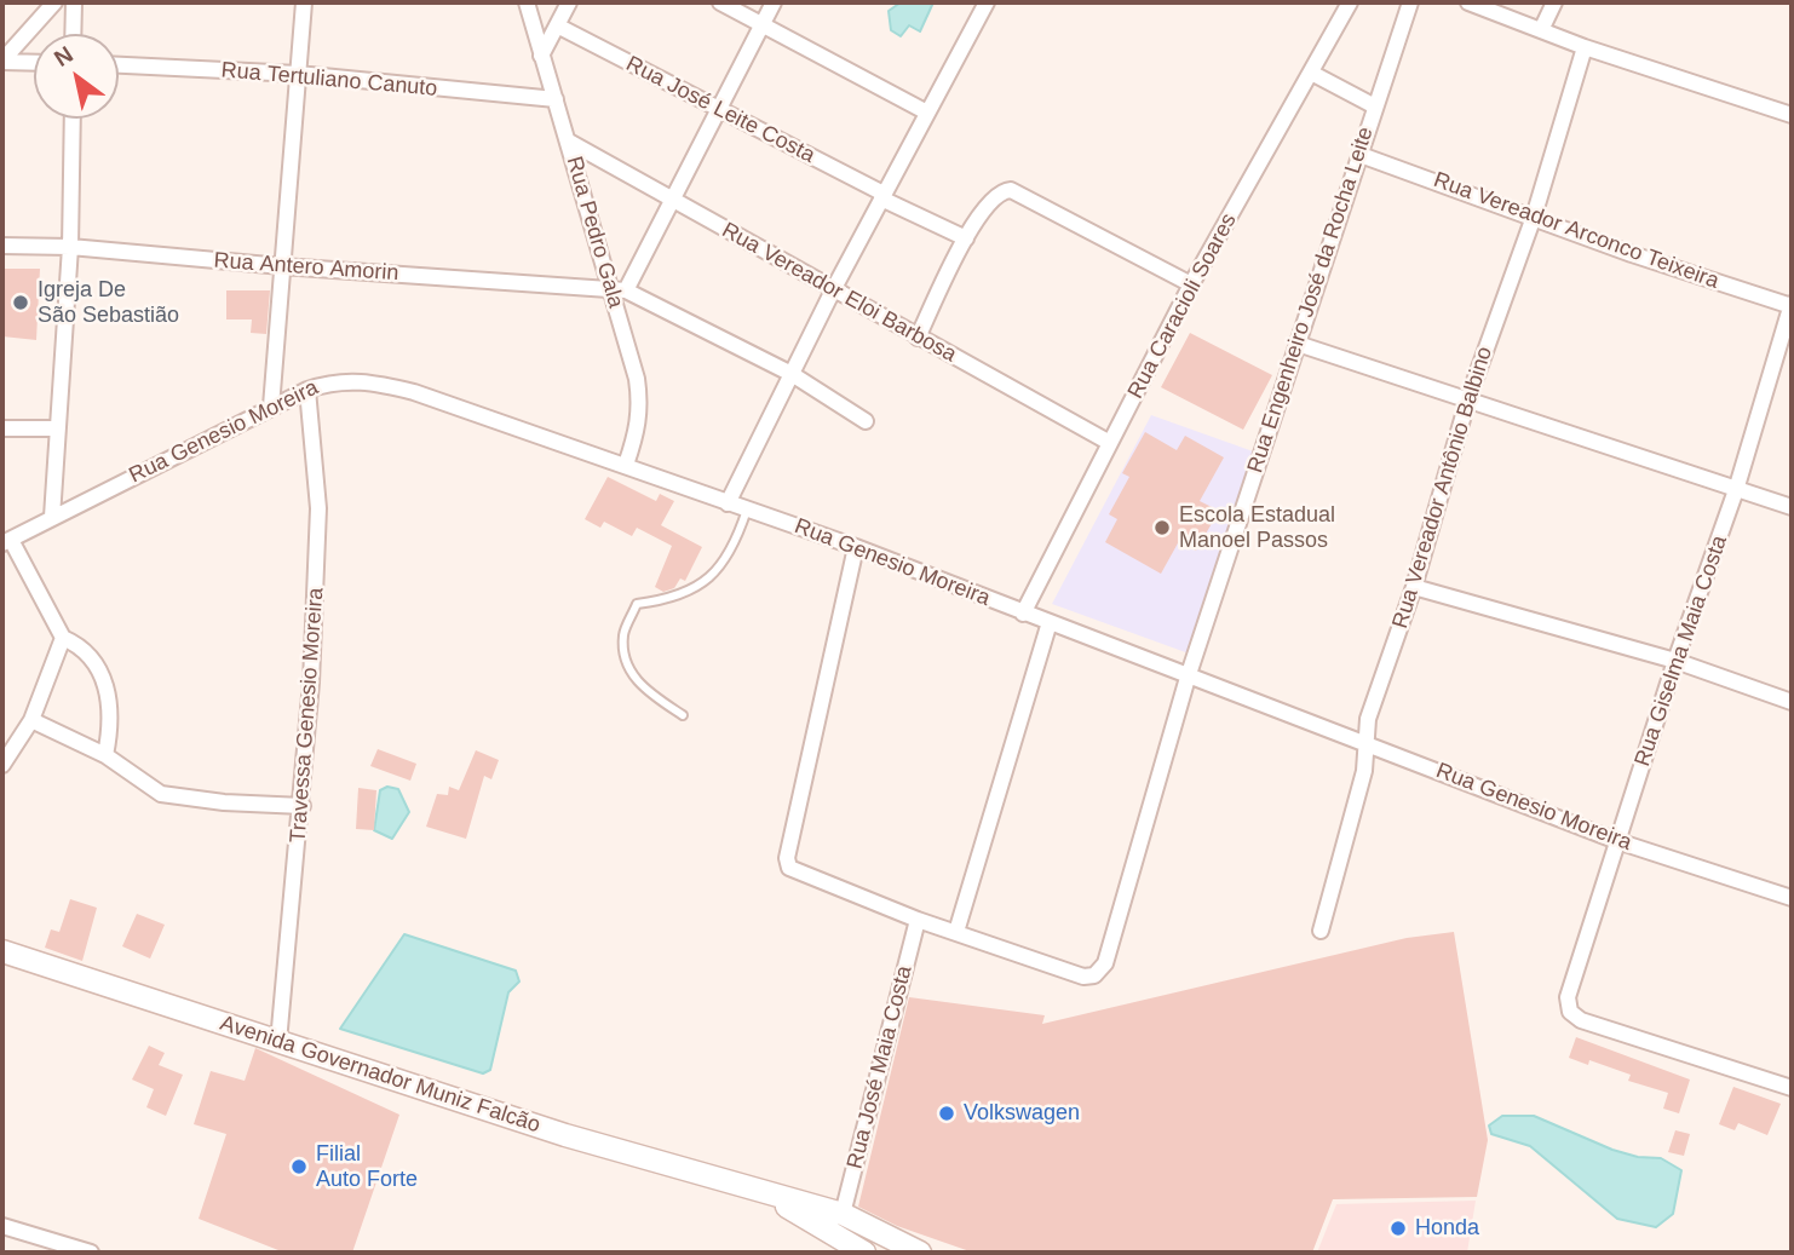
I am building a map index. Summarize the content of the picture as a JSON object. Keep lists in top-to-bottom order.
{
  "streets": {
    "main road": ["Avenida Governador Muniz Falcão"],
    "street": [
      "Rua Tertuliano Canuto",
      "Rua José Leite Costa",
      "Rua Vereador Arconco Teixeira",
      "Rua Pedro Gala",
      "Rua Antero Amorin",
      "Rua Vereador Eloi Barbosa",
      "Rua Engenheiro José da Rocha Leite",
      "Rua Caracioli Soares",
      "Rua Genesio Moreira",
      "Rua Vereador Antônio Balbino",
      "Rua Giselma Maia Costa",
      "Travessa Genesio Moreira",
      "Rua José Maia Costa"
    ]
  },
  "crossings": [
    ["Rua Tertuliano Canuto", "Rua Pedro Gala"],
    ["Rua Vereador Arconco Teixeira", "Rua Engenheiro José da Rocha Leite"],
    ["Rua Vereador Arconco Teixeira", "Rua Vereador Antônio Balbino"],
    ["Rua Vereador Arconco Teixeira", "Rua Giselma Maia Costa"],
    ["Rua Pedro Gala", "Rua Antero Amorin"],
    ["Rua Pedro Gala", "Rua Vereador Eloi Barbosa"],
    ["Rua Pedro Gala", "Rua Genesio Moreira"],
    ["Rua Vereador Eloi Barbosa", "Rua Caracioli Soares"],
    ["Rua Engenheiro José da Rocha Leite", "Rua Genesio Moreira"],
    ["Rua Caracioli Soares", "Rua Genesio Moreira"],
    ["Rua Genesio Moreira", "Rua Vereador Antônio Balbino"],
    ["Rua Genesio Moreira", "Rua Giselma Maia Costa"],
    ["Rua Genesio Moreira", "Travessa Genesio Moreira"],
    ["Travessa Genesio Moreira", "Avenida Governador Muniz Falcão"],
    ["Rua José Maia Costa", "Avenida Governador Muniz Falcão"]
  ],
  "places": [
    "Igreja De São Sebastião",
    "Escola Estadual Manoel Passos",
    "Volkswagen",
    "Filial Auto Forte",
    "Honda"
  ],
  "north": "top left"
}
